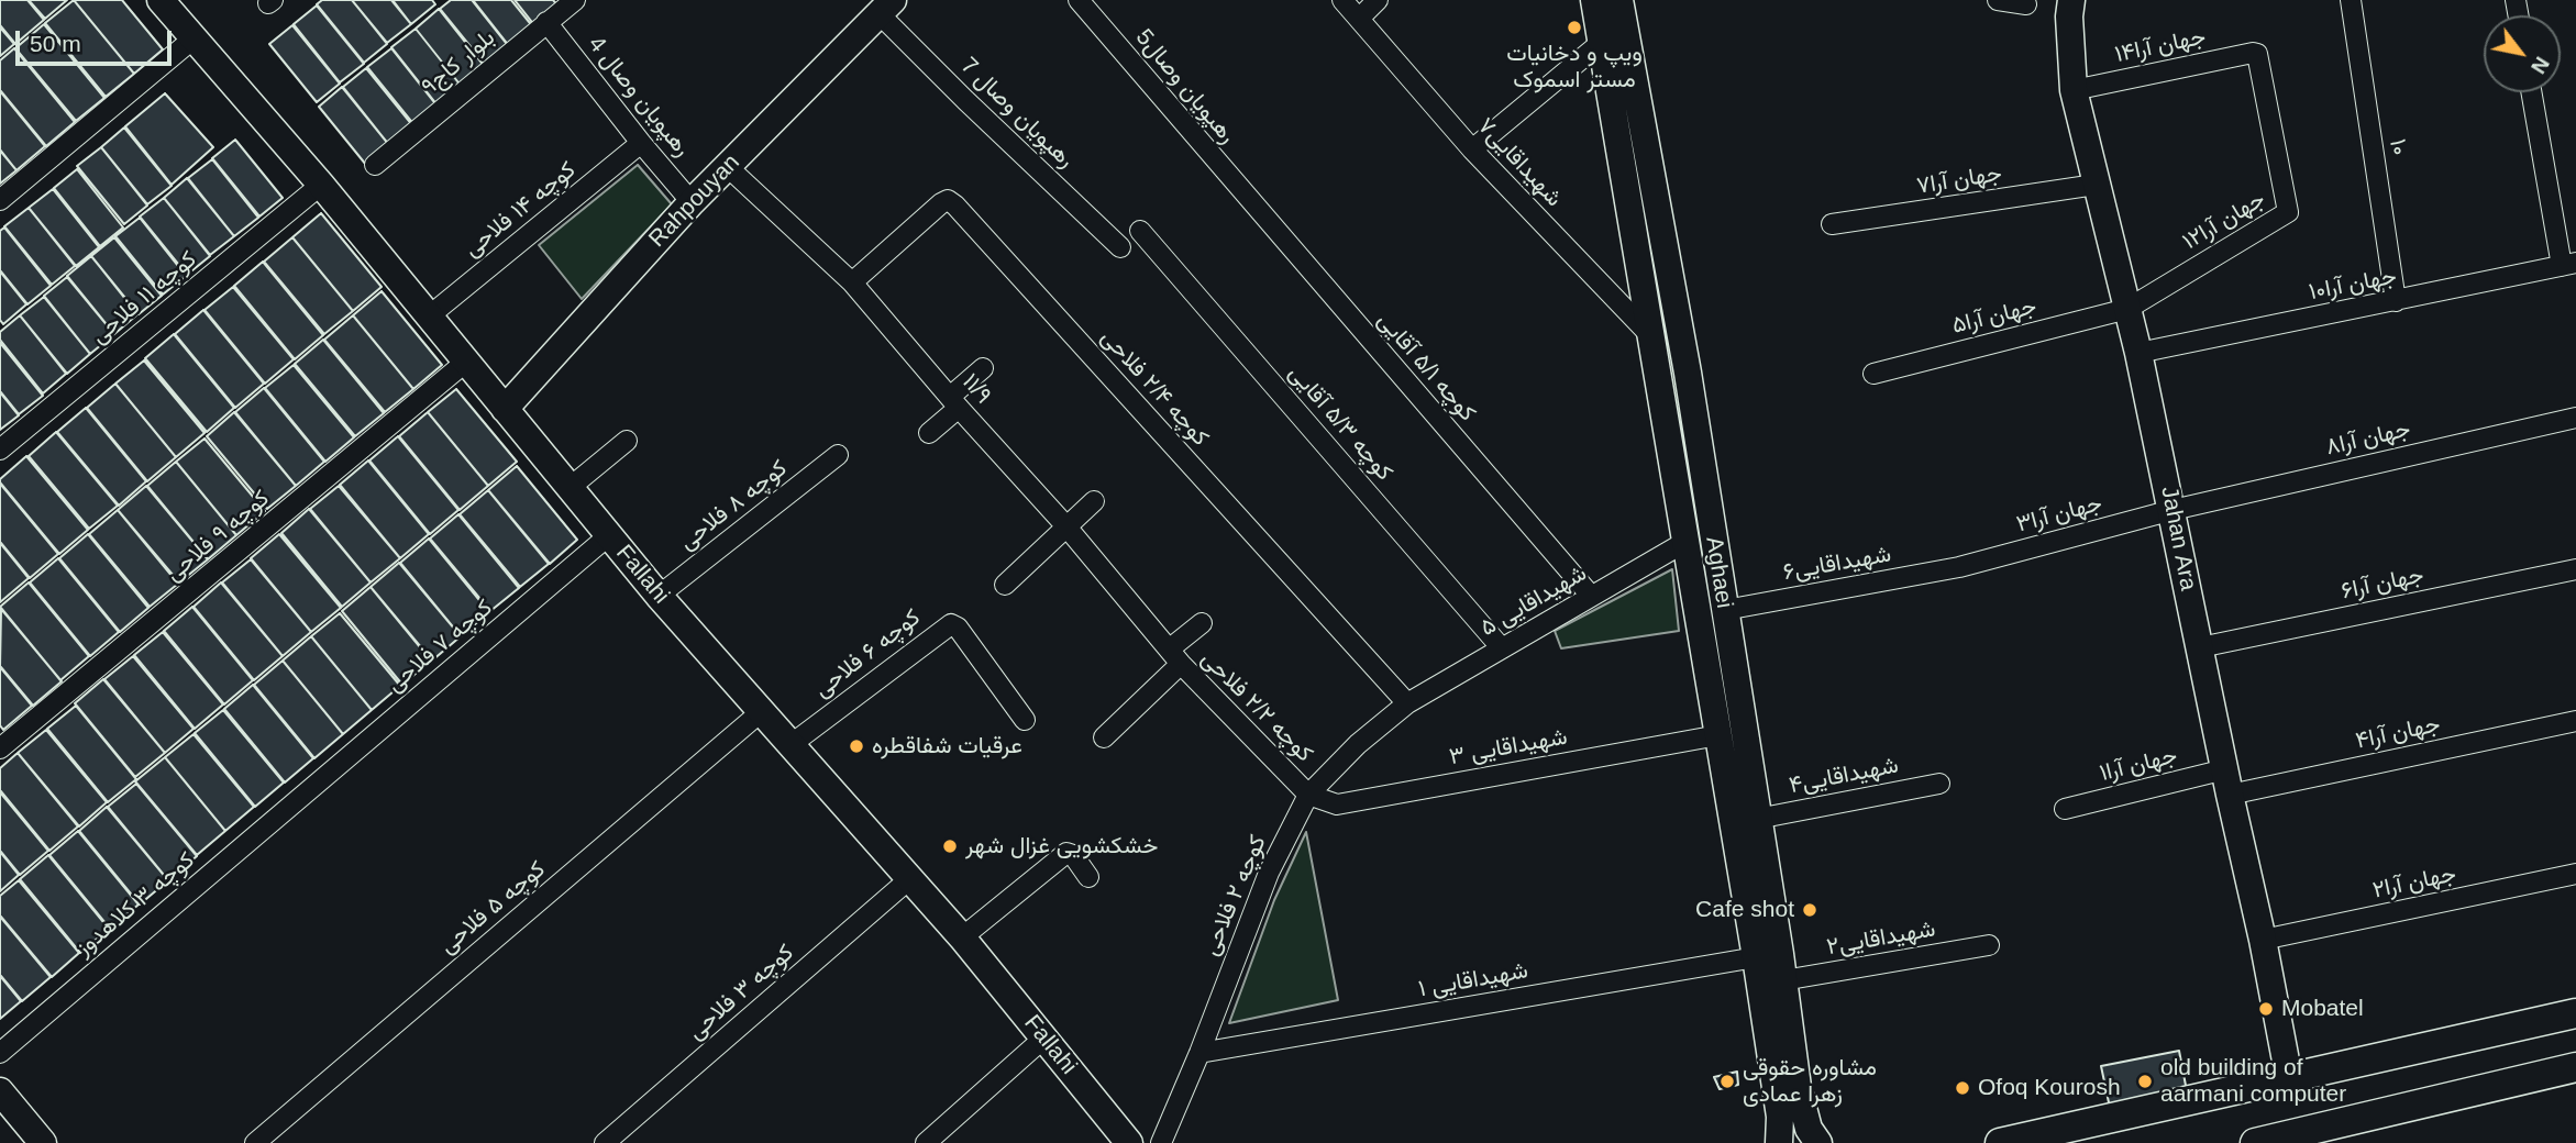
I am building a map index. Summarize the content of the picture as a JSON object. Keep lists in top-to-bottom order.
{
  "streets": {
    "street": [
      "جهان آرا۱۴",
      "بلوار کاج۹",
      "رهپویان وصال5",
      "4 رهپویان وصال",
      "7 رهپویان وصال",
      "۱۰",
      "شهیداقایی۷",
      "جهان آرا۷",
      "Rahpouyan",
      "کوچه ۱۴ فلاحی",
      "جهان آرا۱۲",
      "جهان آرا۱۰",
      "کوچه ۱۱ فلاحی",
      "جهان آرا۵",
      "کوچه ۵/۱ آقایی",
      "کوچه ۲/۴ فلاحی",
      "۱۱/۹",
      "کوچه ۵/۳ آقایی",
      "جهان آرا۸",
      "کوچه ۸ فلاحی",
      "جهان آرا۳",
      "کوچه ۹ فلاحی",
      "Jahan Ara",
      "شهیداقایی۶",
      "Aghaei",
      "Fallahi",
      "جهان آرا۶",
      "۵ شهیداقایی",
      "کوچه ۷ فلاحی",
      "کوچه ۶ فلاحی",
      "کوچه ۲/۲ فلاحی",
      "جهان آرا۴",
      "۳ شهیداقایی",
      "جهان آرا۱",
      "شهیداقایی۴",
      "جهان آرا۲",
      "کوچه ۲ فلاحی",
      "کوچه ۳ کلاهدوز",
      "کوچه ۵ فلاحی",
      "شهیداقایی۲",
      "۱ شهیداقایی",
      "کوچه ۳ فلاحی"
    ]
  },
  "crossings": [
    ["جهان آرا۱۴", "جهان آرا۱۲"],
    ["جهان آرا۱۴", "Jahan Ara"],
    ["بلوار کاج۹", "4 رهپویان وصال"],
    ["رهپویان وصال5", "کوچه ۵/۱ آقایی"],
    ["4 رهپویان وصال", "Rahpouyan"],
    ["4 رهپویان وصال", "کوچه ۱۴ فلاحی"],
    ["7 رهپویان وصال", "Rahpouyan"],
    ["۱۰", "جهان آرا۱۰"],
    ["شهیداقایی۷", "Aghaei"],
    ["جهان آرا۷", "Jahan Ara"],
    ["Rahpouyan", "۱۱/۹"],
    ["Rahpouyan", "Fallahi"],
    ["کوچه ۱۴ فلاحی", "Fallahi"],
    ["جهان آرا۱۲", "جهان آرا۵"],
    ["جهان آرا۱۲", "Jahan Ara"],
    ["جهان آرا۱۰", "Jahan Ara"],
    ["کوچه ۱۱ فلاحی", "Fallahi"],
    ["جهان آرا۵", "Jahan Ara"],
    ["کوچه ۵/۱ آقایی", "۵ شهیداقایی"],
    ["کوچه ۲/۴ فلاحی", "۱۱/۹"],
    ["کوچه ۲/۴ فلاحی", "۵ شهیداقایی"],
    ["کوچه ۲/۴ فلاحی", "کوچه ۲ فلاحی"],
    ["۱۱/۹", "کوچه ۲/۲ فلاحی"],
    ["کوچه ۵/۳ آقایی", "۵ شهیداقایی"],
    ["جهان آرا۸", "جهان آرا۳"],
    ["جهان آرا۸", "Jahan Ara"],
    ["کوچه ۸ فلاحی", "Fallahi"],
    ["جهان آرا۳", "Jahan Ara"],
    ["جهان آرا۳", "شهیداقایی۶"],
    ["کوچه ۹ فلاحی", "Fallahi"],
    ["Jahan Ara", "جهان آرا۶"],
    ["Jahan Ara", "جهان آرا۴"],
    ["Jahan Ara", "جهان آرا۱"],
    ["Jahan Ara", "جهان آرا۲"],
    ["شهیداقایی۶", "Aghaei"],
    ["Aghaei", "۵ شهیداقایی"],
    ["Aghaei", "۳ شهیداقایی"],
    ["Aghaei", "شهیداقایی۴"],
    ["Aghaei", "شهیداقایی۲"],
    ["Aghaei", "۱ شهیداقایی"],
    ["Fallahi", "کوچه ۷ فلاحی"],
    ["Fallahi", "کوچه ۶ فلاحی"],
    ["Fallahi", "کوچه ۵ فلاحی"],
    ["Fallahi", "کوچه ۳ فلاحی"],
    ["۵ شهیداقایی", "کوچه ۲ فلاحی"],
    ["کوچه ۷ فلاحی", "کوچه ۳ کلاهدوز"],
    ["کوچه ۲/۲ فلاحی", "۳ شهیداقایی"],
    ["کوچه ۲/۲ فلاحی", "کوچه ۲ فلاحی"],
    ["جهان آرا۴", "جهان آرا۱"],
    ["۳ شهیداقایی", "کوچه ۲ فلاحی"],
    ["کوچه ۲ فلاحی", "۱ شهیداقایی"]
  ],
  "places": [
    "ویپ و دخانیات مستر اسموک",
    "عرقیات شفاقطره",
    "خشکشویی غزال شهر",
    "Cafe shot",
    "Mobatel",
    "مشاوره حقوقی زهرا عمادی",
    "old building of aarmani computer",
    "Ofoq Kourosh"
  ],
  "scale_bar": "50 m",
  "north": "bottom right"
}
